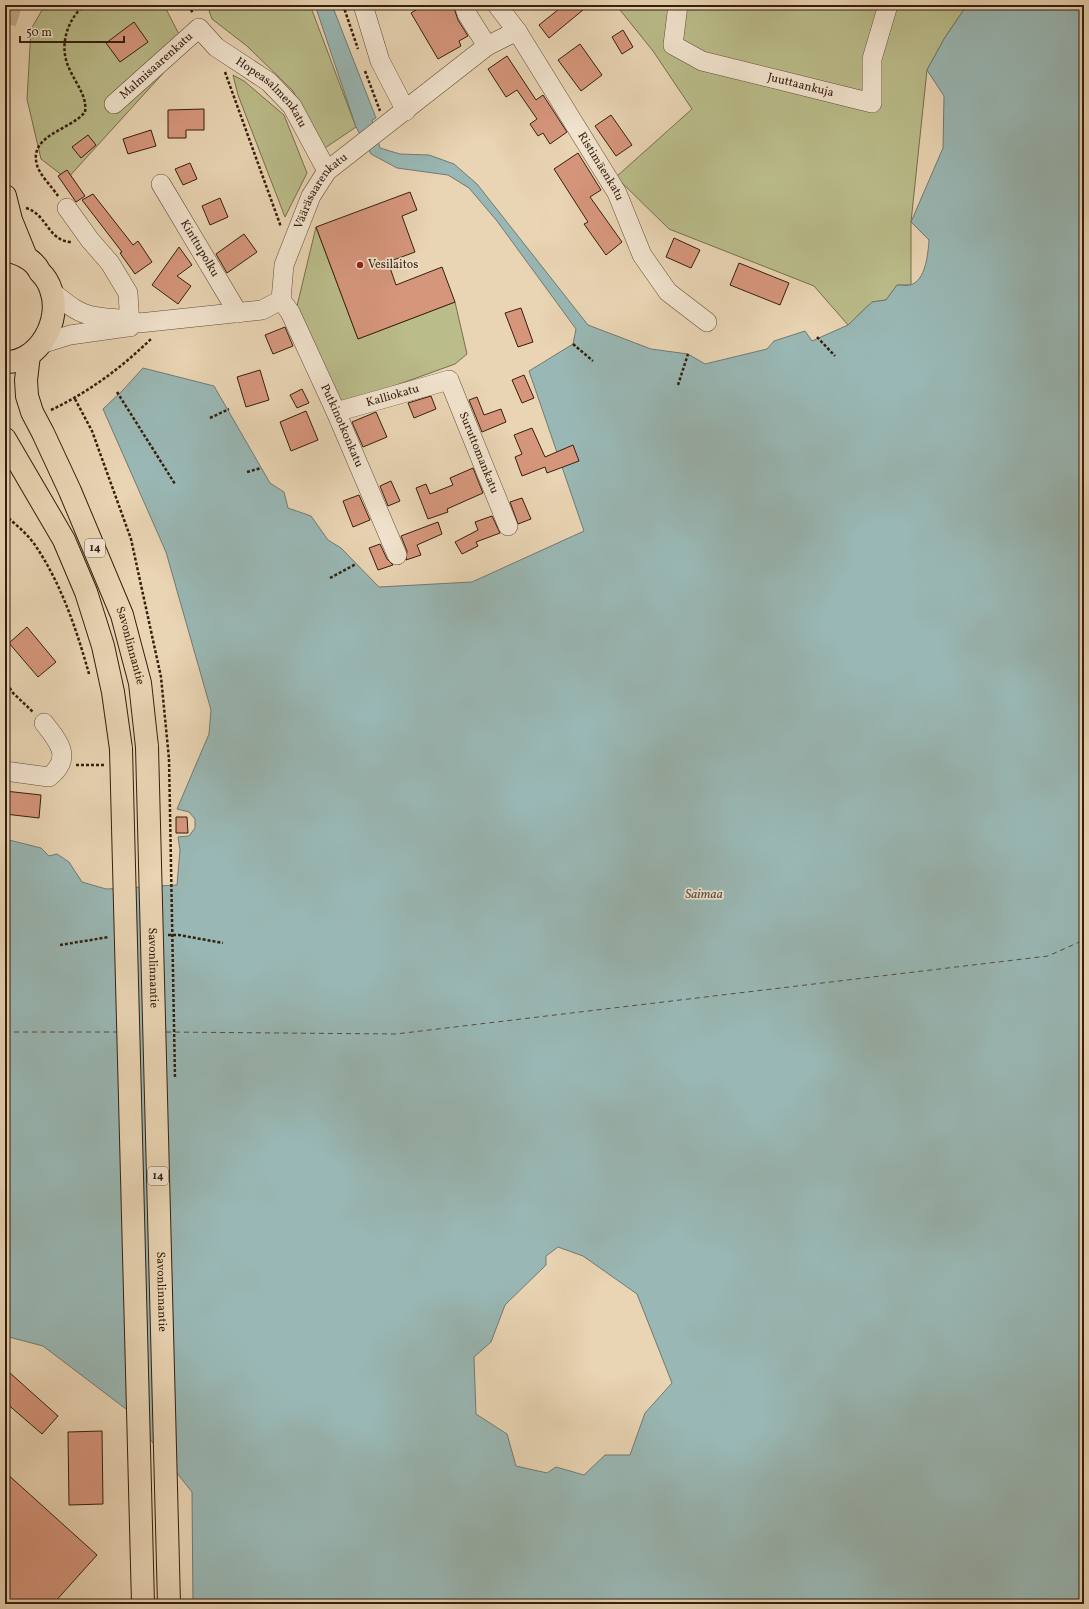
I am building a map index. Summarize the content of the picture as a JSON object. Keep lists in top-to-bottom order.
{
  "streets": {
    "highway": ["14", "Savonlinnantie"],
    "street": [
      "Malmisaarenkatu",
      "Juuttaankuja",
      "Hopeasalmenkatu",
      "Ristimäenkatu",
      "Vääräsaarenkatu",
      "Kinttupolku",
      "Kalliokatu",
      "Putkinotkonkatu",
      "Suruttomankatu"
    ]
  },
  "crossings": [
    ["Malmisaarenkatu", "Hopeasalmenkatu"],
    ["Hopeasalmenkatu", "Vääräsaarenkatu"],
    ["Ristimäenkatu", "Vääräsaarenkatu"],
    ["Vääräsaarenkatu", "Putkinotkonkatu"],
    ["Kalliokatu", "Putkinotkonkatu"],
    ["Kalliokatu", "Suruttomankatu"],
    ["14", "Savonlinnantie"]
  ],
  "water": ["Saimaa"],
  "places": ["Vesilaitos"],
  "scale_bar": "50 m"
}
